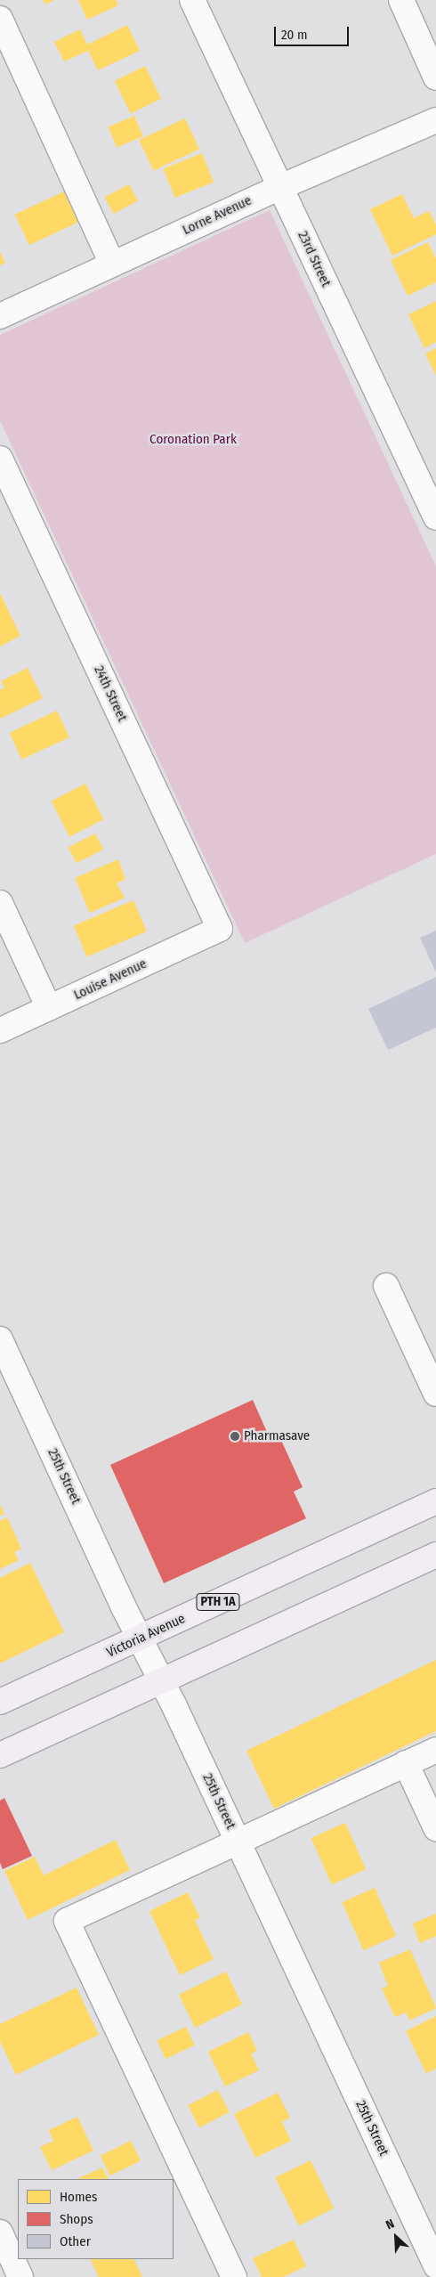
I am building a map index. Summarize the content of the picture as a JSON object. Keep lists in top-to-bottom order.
{
  "streets": {
    "main road": ["PTH 1A", "Victoria Avenue"],
    "street": [
      "Lorne Avenue",
      "23rd Street",
      "24th Street",
      "Louise Avenue",
      "25th Street"
    ]
  },
  "crossings": [
    ["Lorne Avenue", "23rd Street"],
    ["24th Street", "Louise Avenue"],
    ["25th Street", "Victoria Avenue"]
  ],
  "parks": ["Coronation Park"],
  "places": ["Pharmasave"],
  "legend": ["Homes", "Shops", "Other"],
  "scale_bar": "20 m",
  "north": "top left"
}
